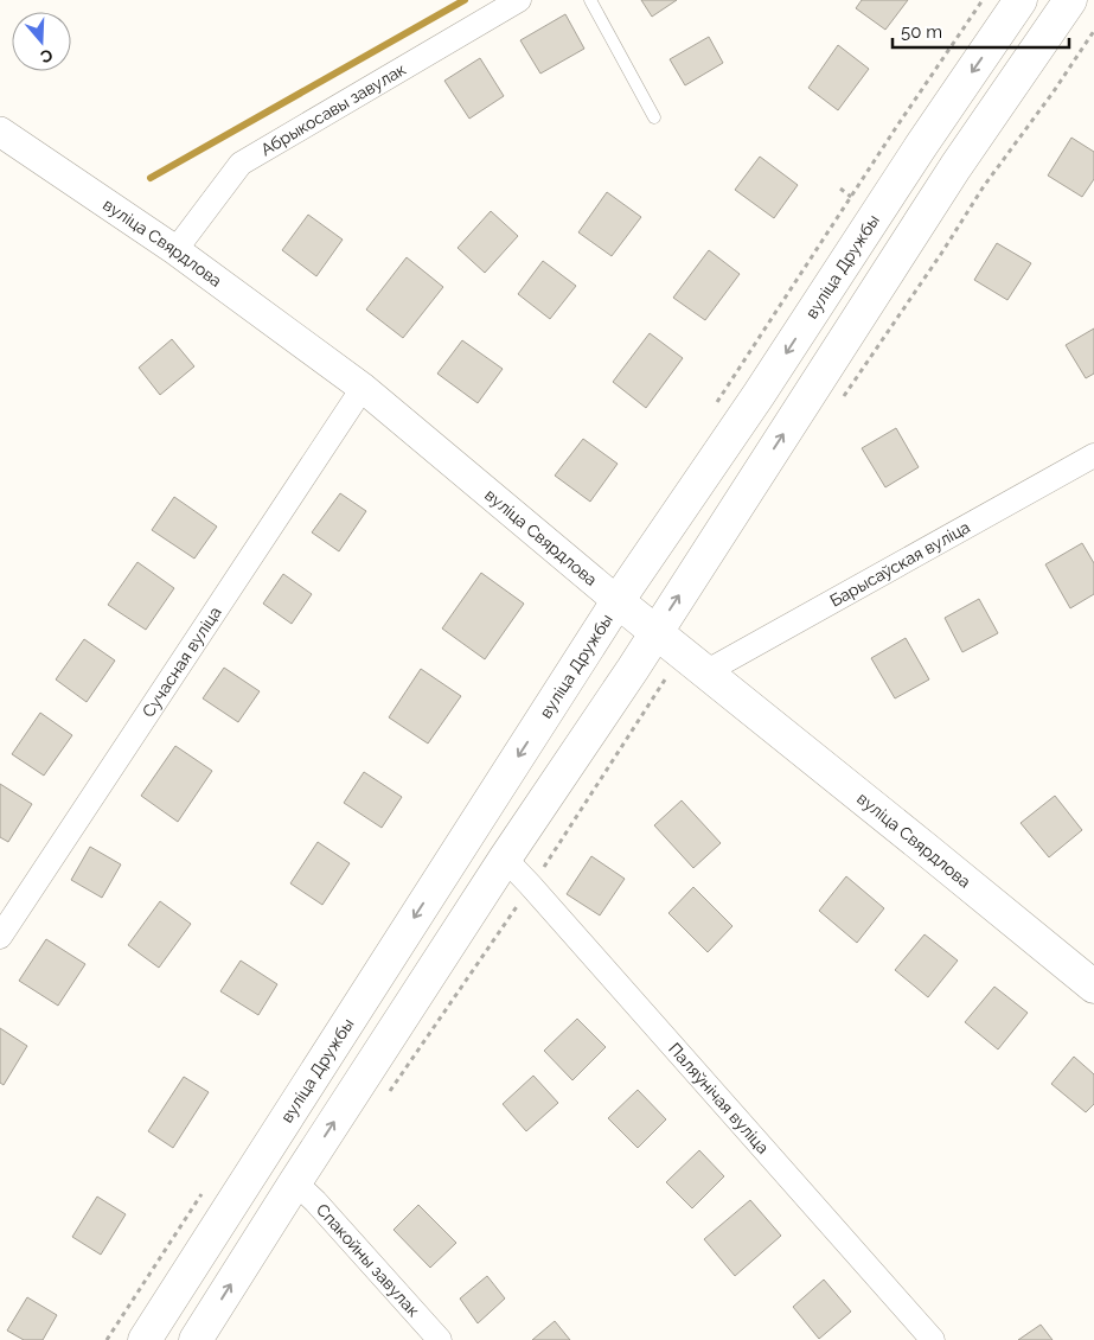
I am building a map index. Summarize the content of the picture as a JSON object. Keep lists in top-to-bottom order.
{
  "streets": {
    "main road": ["вуліца Свярдлова", "вуліца Дружбы"],
    "street": [
      "Абрыкосавы завулак",
      "Барысаўская вуліца",
      "Сучасная вуліца",
      "Паляўнічая вуліца",
      "Спакойны завулак"
    ]
  },
  "crossings": [
    ["Абрыкосавы завулак", "вуліца Свярдлова"],
    ["вуліца Свярдлова", "вуліца Дружбы"],
    ["вуліца Свярдлова", "Барысаўская вуліца"],
    ["вуліца Свярдлова", "Сучасная вуліца"]
  ],
  "scale_bar": "50 m",
  "north": "bottom"
}
